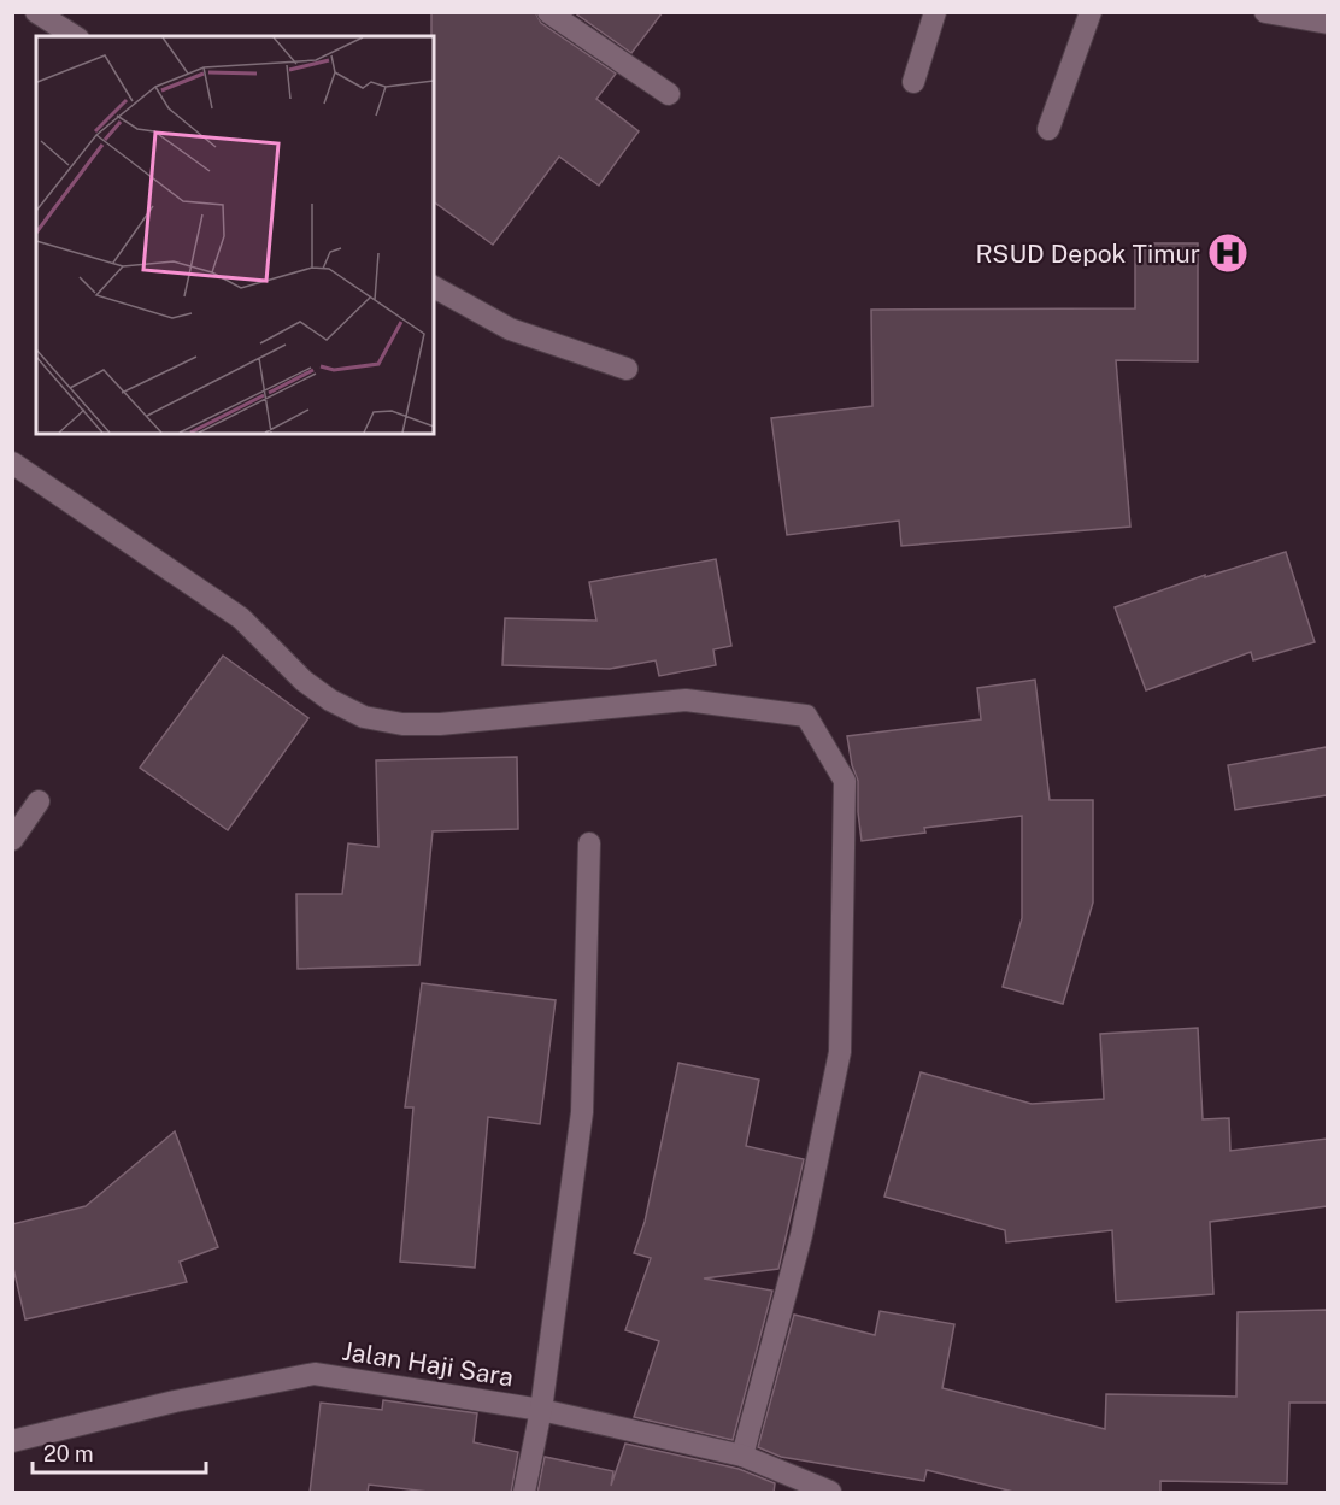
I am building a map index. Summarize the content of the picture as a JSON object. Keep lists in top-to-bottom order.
{
  "streets": {
    "street": ["Jalan Haji Sara"]
  },
  "places": {
    "hospital": ["RSUD Depok Timur"]
  },
  "scale_bar": "20 m"
}
